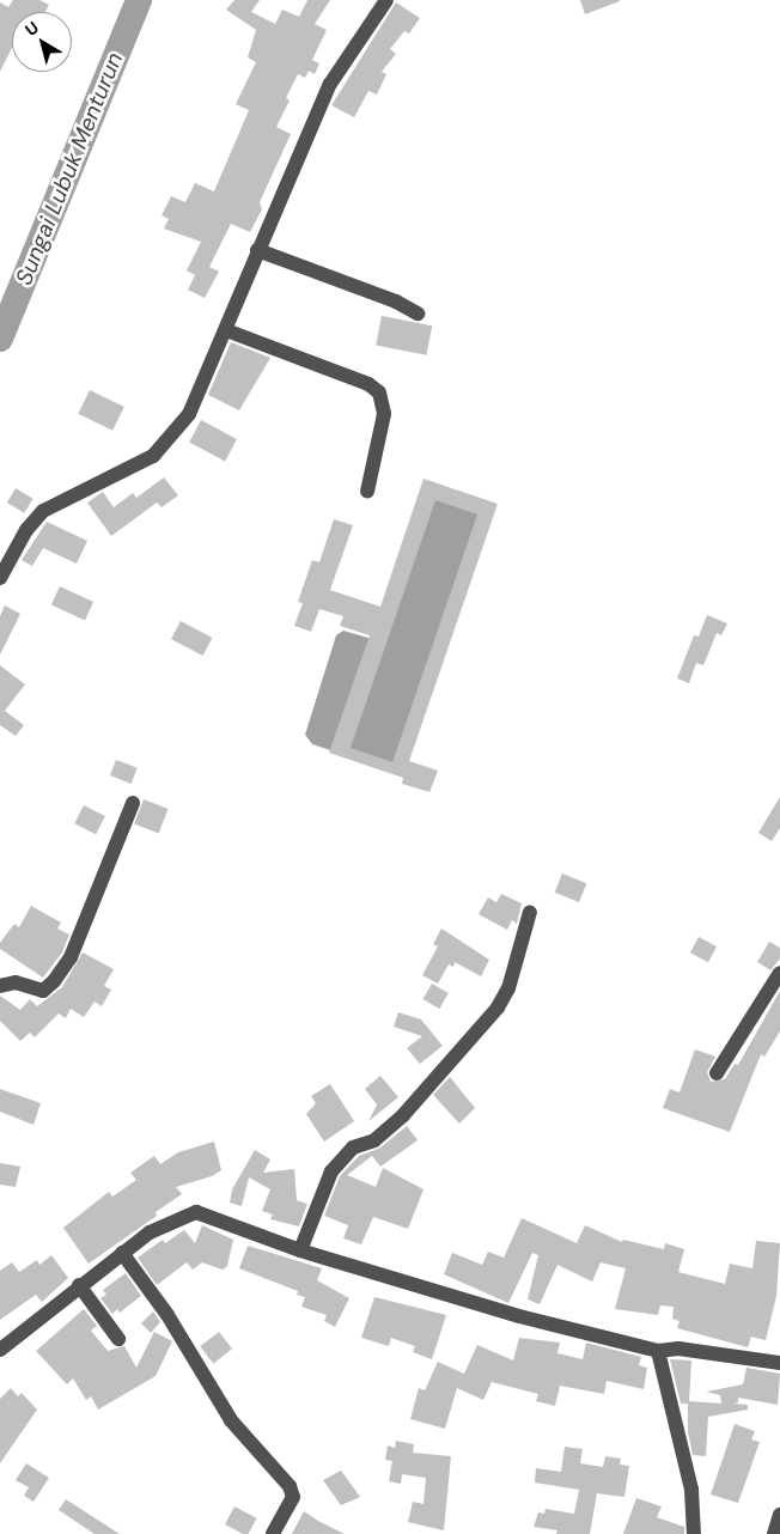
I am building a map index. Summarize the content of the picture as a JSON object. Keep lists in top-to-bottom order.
{
  "water": ["Sungai Lubuk Menturun"],
  "north": "top left"
}
